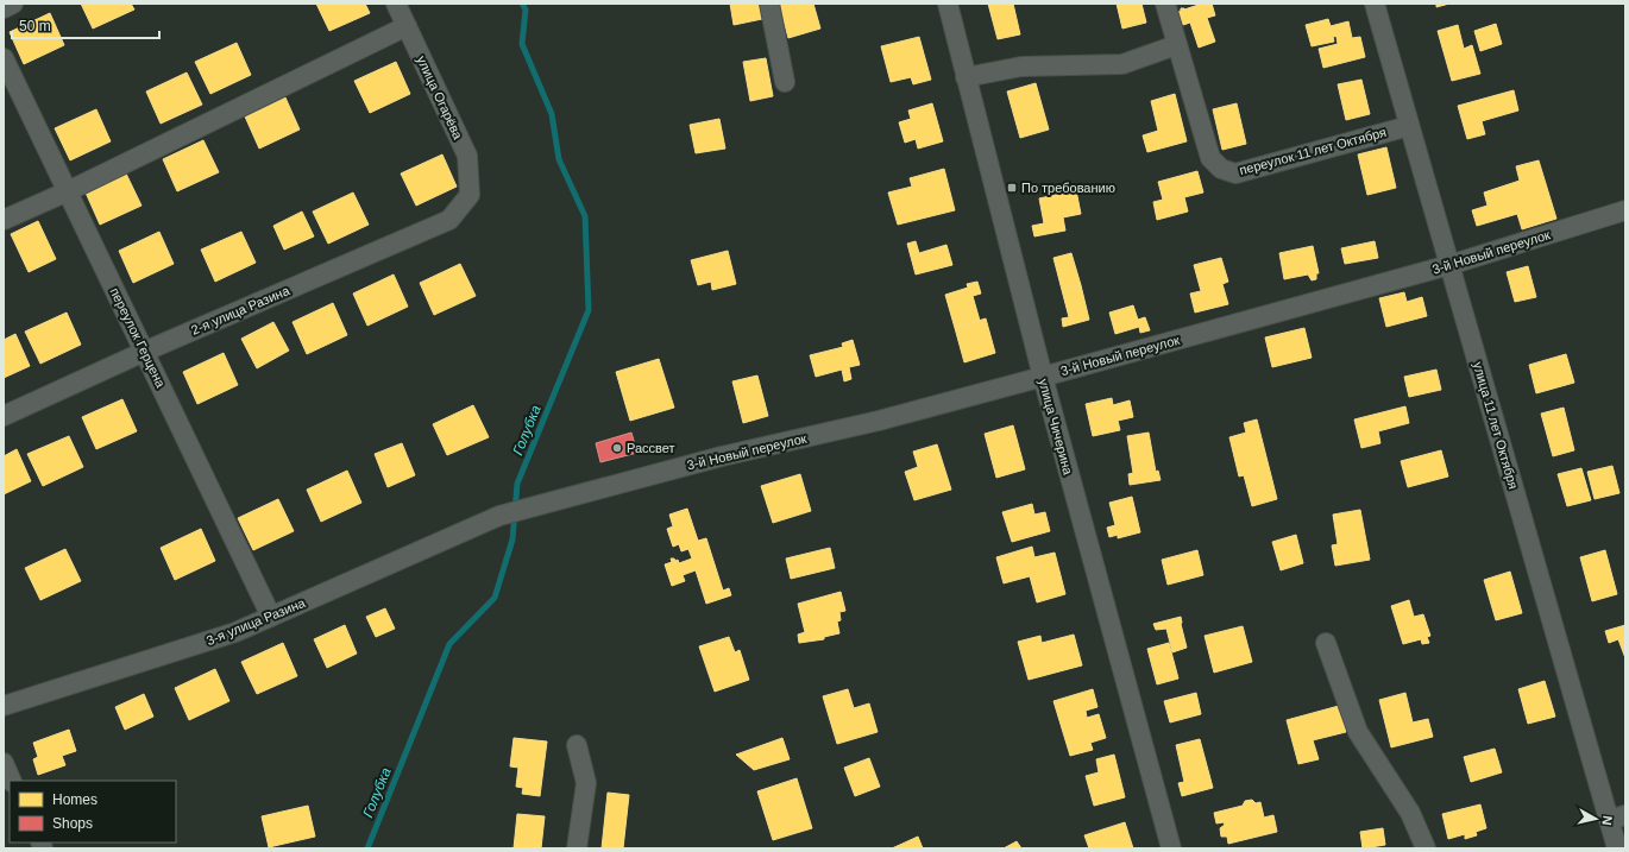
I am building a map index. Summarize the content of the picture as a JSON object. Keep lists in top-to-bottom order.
{
  "streets": {
    "street": [
      "улица Огарёва",
      "переулок 11 лет Октября",
      "3-й Новый переулок",
      "2-я улица Разина",
      "переулок Герцена",
      "улица 11 лет Октября",
      "улица Чичерина",
      "3-я улица Разина"
    ]
  },
  "crossings": [
    ["улица Огарёва", "2-я улица Разина"],
    ["переулок 11 лет Октября", "улица 11 лет Октября"],
    ["3-й Новый переулок", "улица 11 лет Октября"],
    ["3-й Новый переулок", "улица Чичерина"],
    ["3-й Новый переулок", "3-я улица Разина"],
    ["2-я улица Разина", "переулок Герцена"],
    ["переулок Герцена", "3-я улица Разина"]
  ],
  "water": ["Голубка"],
  "places": {
    "transit": ["По требованию"],
    "other": ["Рассвет"]
  },
  "legend": ["Homes", "Shops"],
  "scale_bar": "50 m",
  "north": "right"
}
